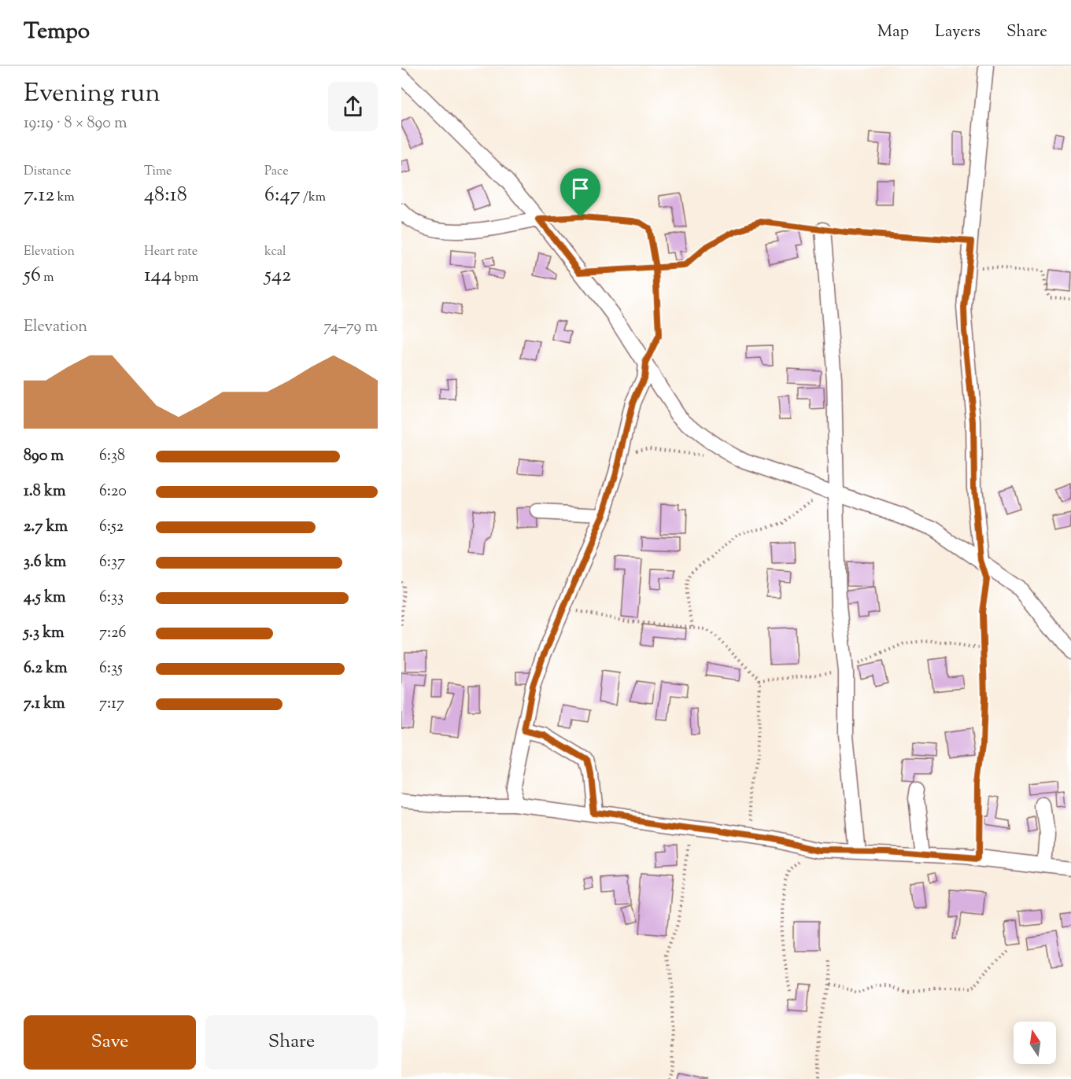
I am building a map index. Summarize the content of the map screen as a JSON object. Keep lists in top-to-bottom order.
{
  "north": "top",
  "page": {
    "header": "Tempo",
    "nav": ["Map", "Layers", "Share"],
    "heading": ["Evening run", "19:19 · 8 × 890 m"],
    "stats": [
      ["Distance", "7.12 km"],
      ["Time", "48:18"],
      ["Pace", "6:47 /km"],
      ["Elevation", "56 m"],
      ["Heart rate", "144 bpm"],
      ["kcal", "542"]
    ],
    "chart": ["Elevation", "74–79 m"],
    "list": [
      {
        "name": "890 m",
        "note": "6:38"
      },
      {
        "name": "1.8 km",
        "note": "6:20"
      },
      {
        "name": "2.7 km",
        "note": "6:52"
      },
      {
        "name": "3.6 km",
        "note": "6:37"
      },
      {
        "name": "4.5 km",
        "note": "6:33"
      },
      {
        "name": "5.3 km",
        "note": "7:26"
      },
      {
        "name": "6.2 km",
        "note": "6:35"
      },
      {
        "name": "7.1 km",
        "note": "7:17"
      }
    ],
    "buttons": ["Save", "Share"]
  }
}
